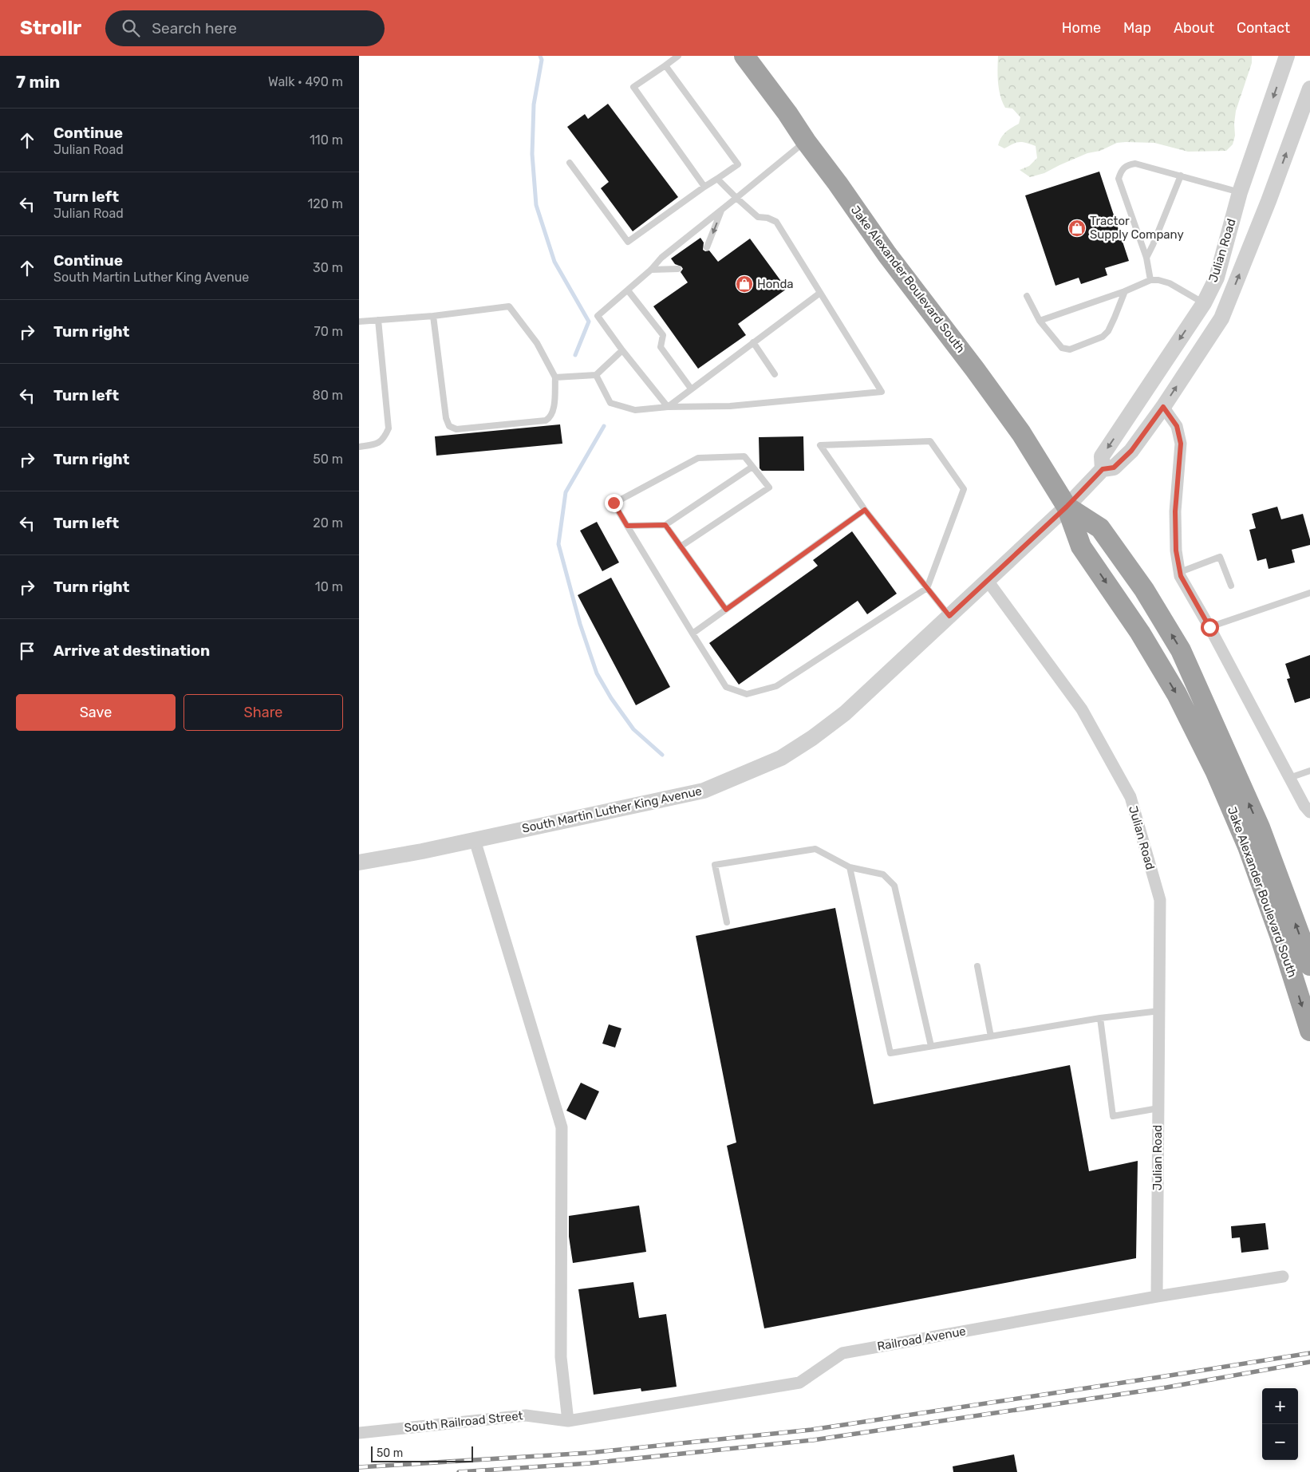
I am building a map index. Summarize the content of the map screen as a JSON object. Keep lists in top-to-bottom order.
{
  "streets": {
    "highway": ["Jake Alexander Boulevard South"],
    "street": [
      "Julian Road",
      "South Martin Luther King Avenue",
      "Railroad Avenue",
      "South Railroad Street"
    ]
  },
  "crossings": [
    ["Julian Road", "Jake Alexander Boulevard South"],
    ["Julian Road", "South Martin Luther King Avenue"],
    ["Julian Road", "Railroad Avenue"],
    ["Railroad Avenue", "South Railroad Street"]
  ],
  "places": {
    "shop": ["Tractor Supply Company", "Honda"]
  },
  "scale_bar": "50 m",
  "page": {
    "header": "Strollr",
    "search": "Search here",
    "nav": [
      "Home",
      "Map",
      "About",
      "Contact"
    ],
    "heading": ["7 min", "Walk · 490 m"],
    "list": [
      ["Continue", "Julian Road", "110 m"],
      ["Turn left", "Julian Road", "120 m"],
      ["Continue", "South Martin Luther King Avenue", "30 m"],
      ["Turn right", "70 m"],
      ["Turn left", "80 m"],
      ["Turn right", "50 m"],
      ["Turn left", "20 m"],
      ["Turn right", "10 m"],
      "Arrive at destination"
    ],
    "buttons": ["Save", "Share"],
    "map_buttons": ["+", "−"],
    "scale": "50 m"
  }
}
